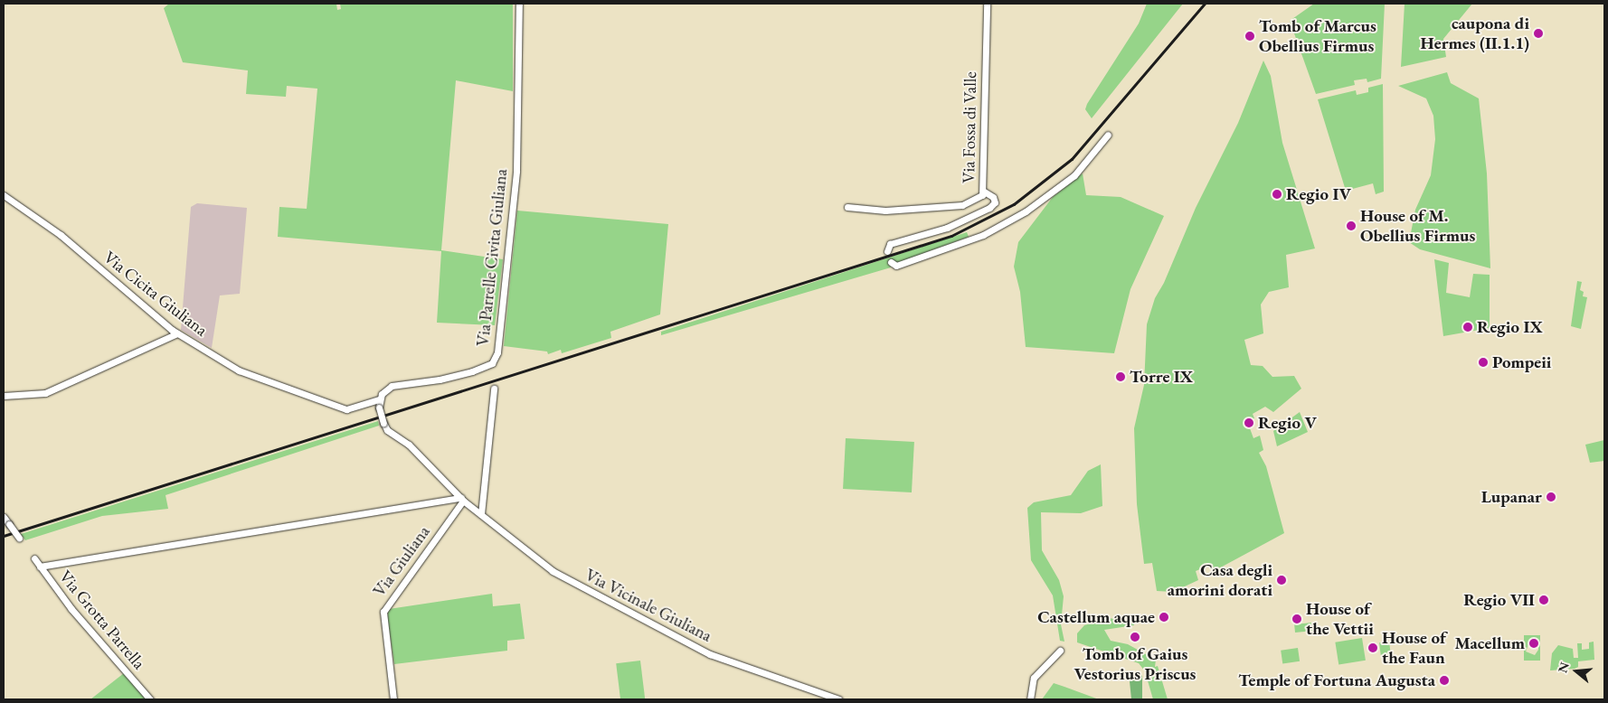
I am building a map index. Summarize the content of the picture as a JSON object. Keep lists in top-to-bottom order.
{
  "streets": {
    "street": [
      "Via Fossa di Valle",
      "Via Parrelle Civita Giuliana",
      "Via Cicita Giuliana",
      "Via Giuliana",
      "Via Vicinale Giuliana",
      "Via Grotta Parrella"
    ]
  },
  "crossings": [
    ["Via Parrelle Civita Giuliana", "Via Cicita Giuliana"],
    ["Via Giuliana", "Via Vicinale Giuliana"]
  ],
  "places": [
    "caupona di Hermes (II.1.1)",
    "Tomb of Marcus Obellius Firmus",
    "Regio IV",
    "House of M. Obellius Firmus",
    "Regio IX",
    "Pompeii",
    "Torre IX",
    "Regio V",
    "Lupanar",
    "Casa degli amorini dorati",
    "Regio VII",
    "Castellum aquae",
    "House of the Vettii",
    "Tomb of Gaius Vestorius Priscus",
    "Macellum",
    "House of the Faun",
    "Temple of Fortuna Augusta"
  ],
  "north": "left"
}
